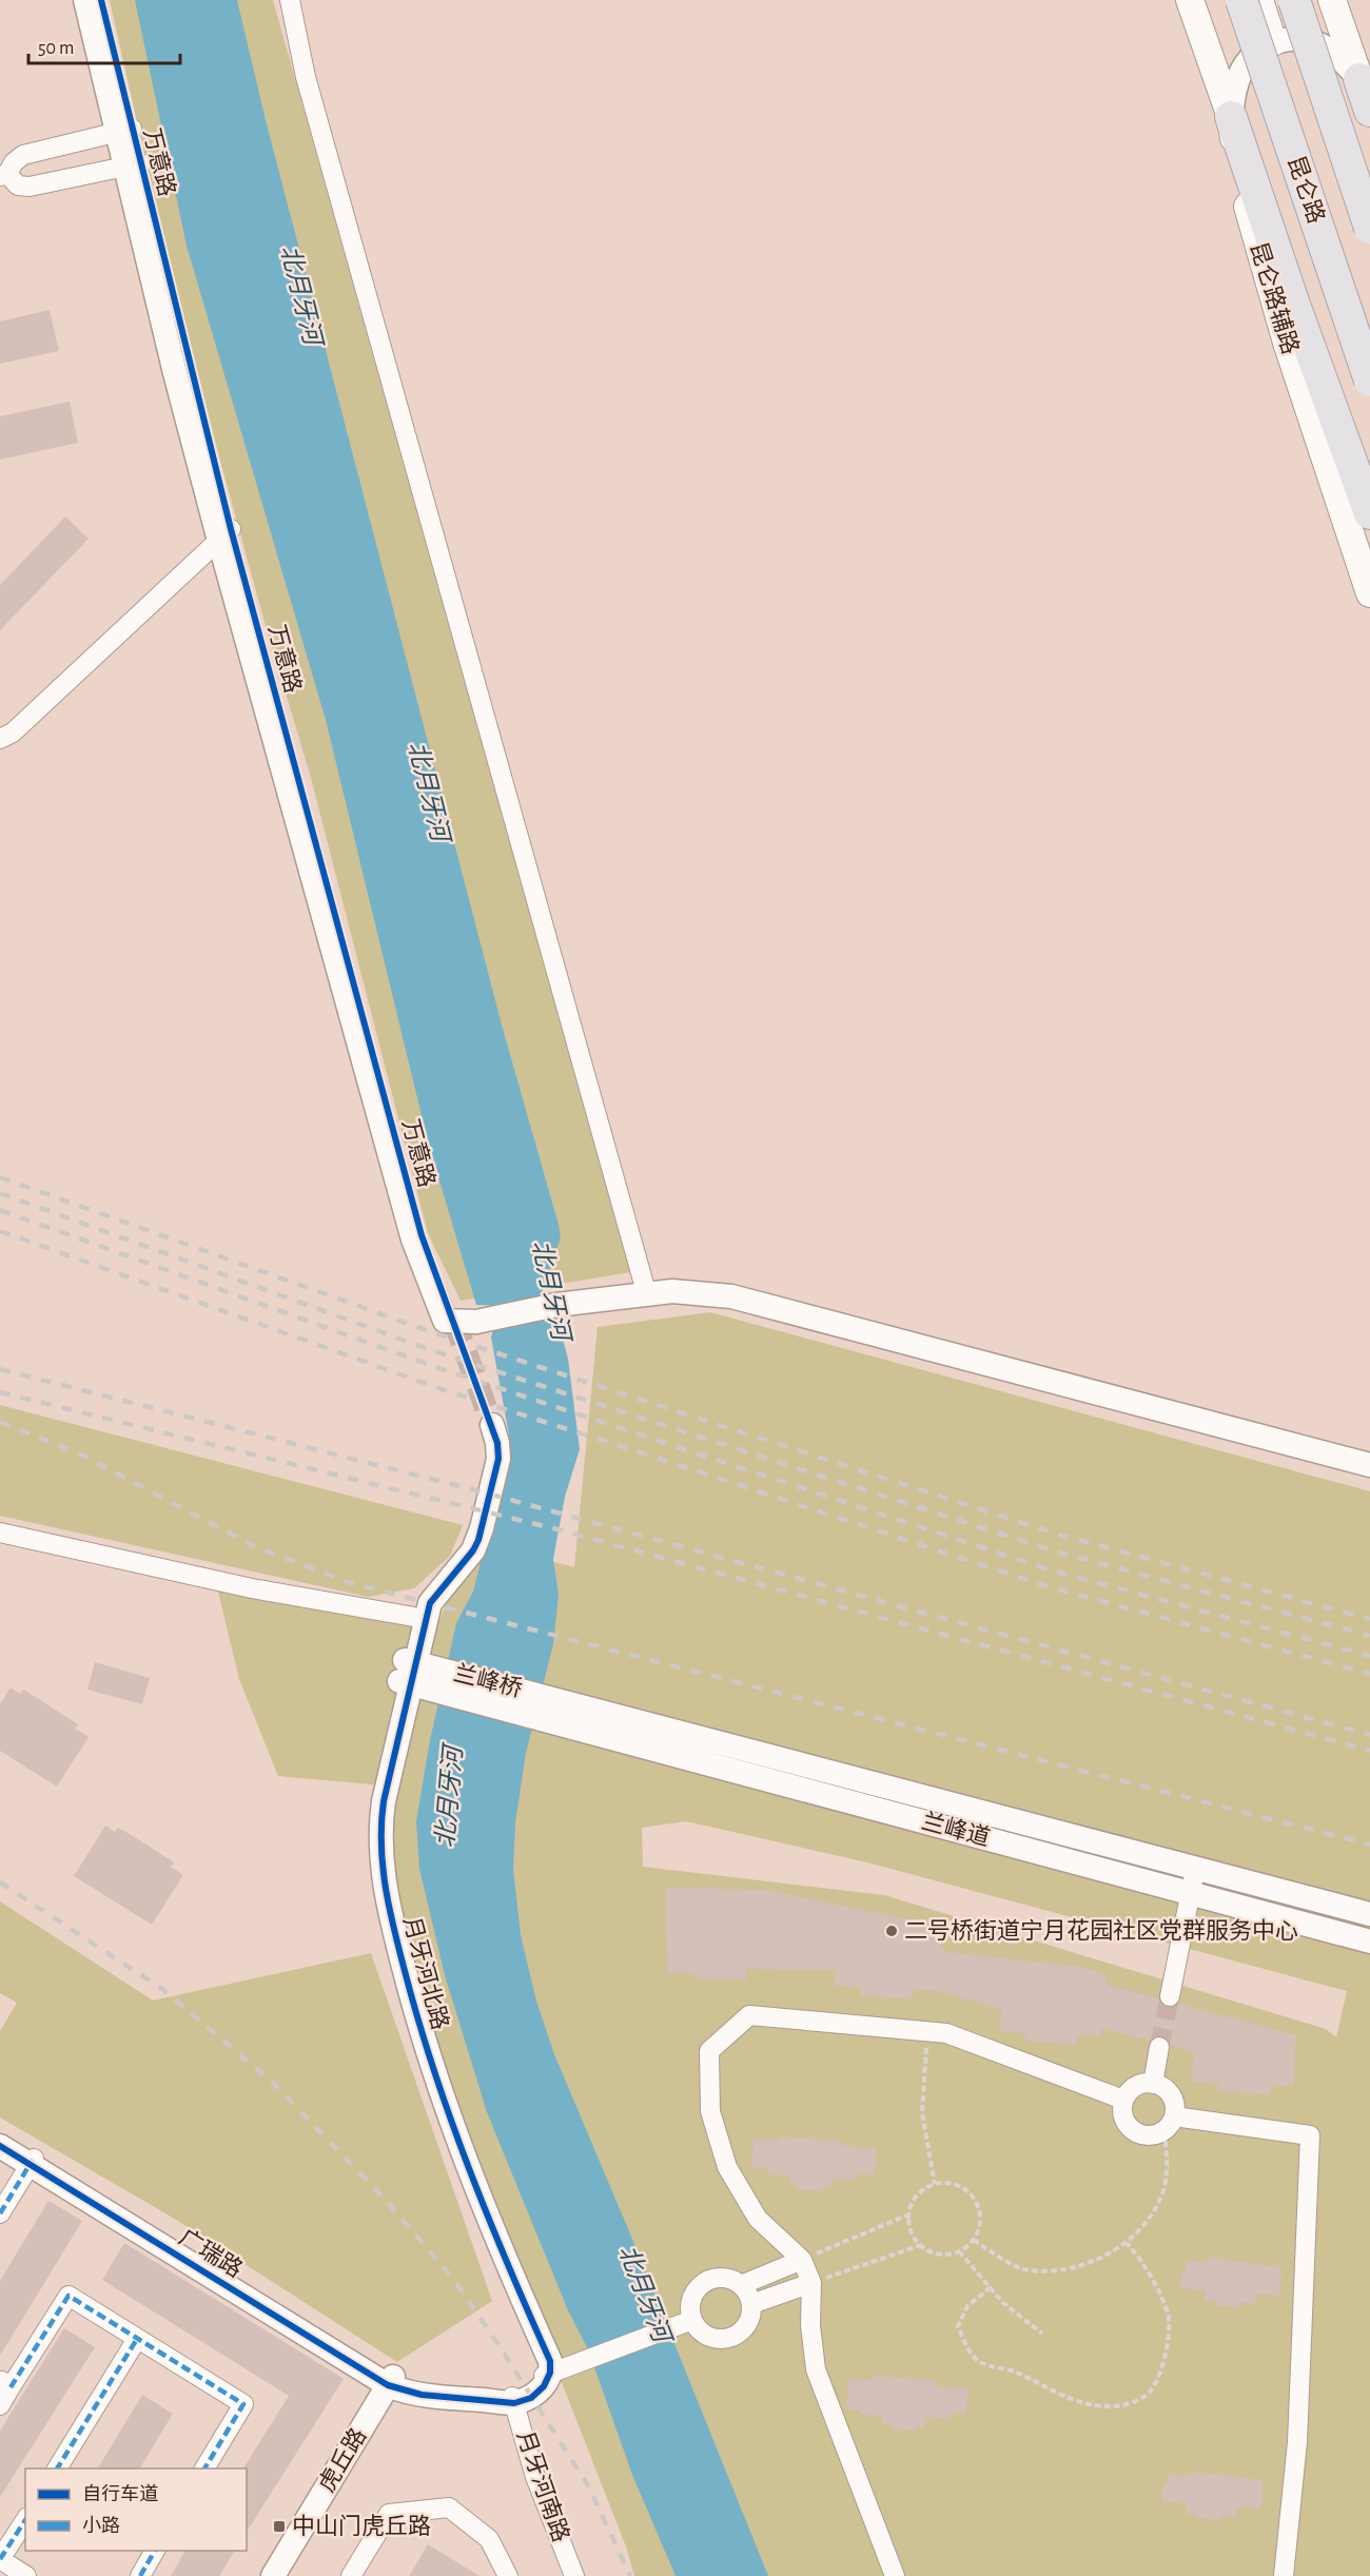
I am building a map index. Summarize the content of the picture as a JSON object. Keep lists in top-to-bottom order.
{
  "streets": {
    "highway": ["昆仑路"],
    "main road": ["昆仑路辅路"],
    "street": [
      "万意路",
      "兰峰桥",
      "兰峰道",
      "月牙河北路",
      "广瑞路",
      "虎丘路",
      "月牙河南路"
    ]
  },
  "crossings": [
    ["兰峰桥", "兰峰道"],
    ["兰峰桥", "月牙河北路"],
    ["广瑞路", "虎丘路"]
  ],
  "water": ["北月牙河"],
  "places": {
    "other": ["二号桥街道宁月花园社区党群服务中心"],
    "transit": ["中山门虎丘路"]
  },
  "legend": ["自行车道", "小路"],
  "scale_bar": "50 m"
}
